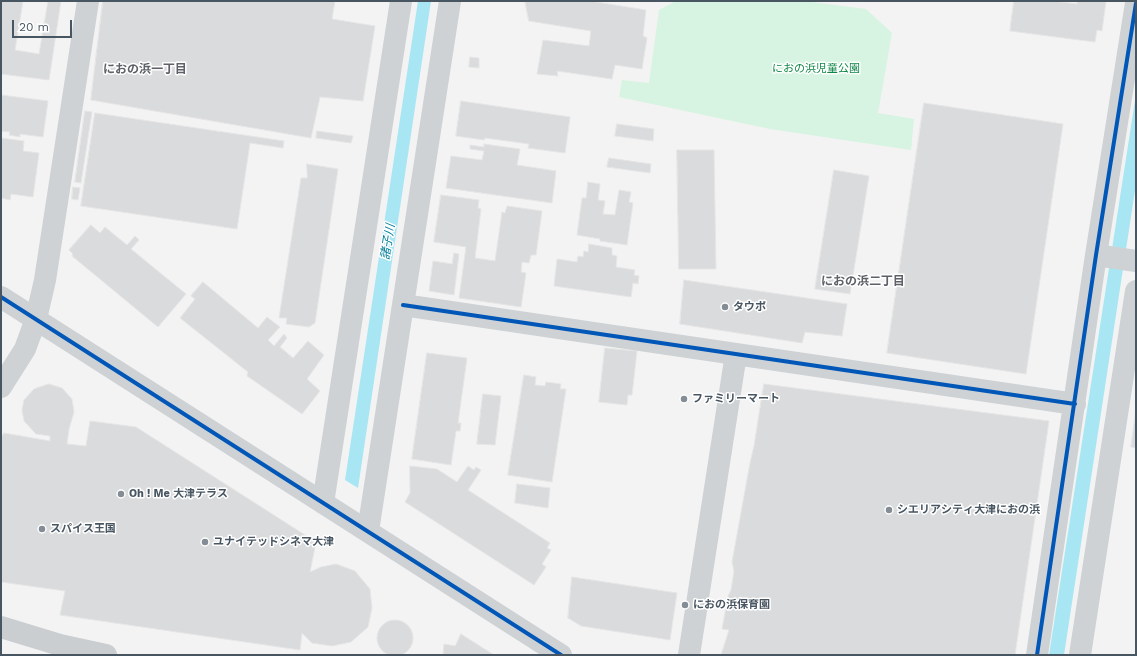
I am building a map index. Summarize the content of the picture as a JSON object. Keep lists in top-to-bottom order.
{
  "districts": ["におの浜一丁目", "におの浜二丁目"],
  "water": ["諸子川"],
  "parks": ["におの浜児童公園"],
  "places": [
    "タウポ",
    "ファミリーマート",
    "Oh ! Me 大津テラス",
    "シエリアシティ大津におの浜",
    "スパイス王国",
    "ユナイテッドシネマ大津",
    "におの浜保育園"
  ],
  "scale_bar": "20 m"
}
